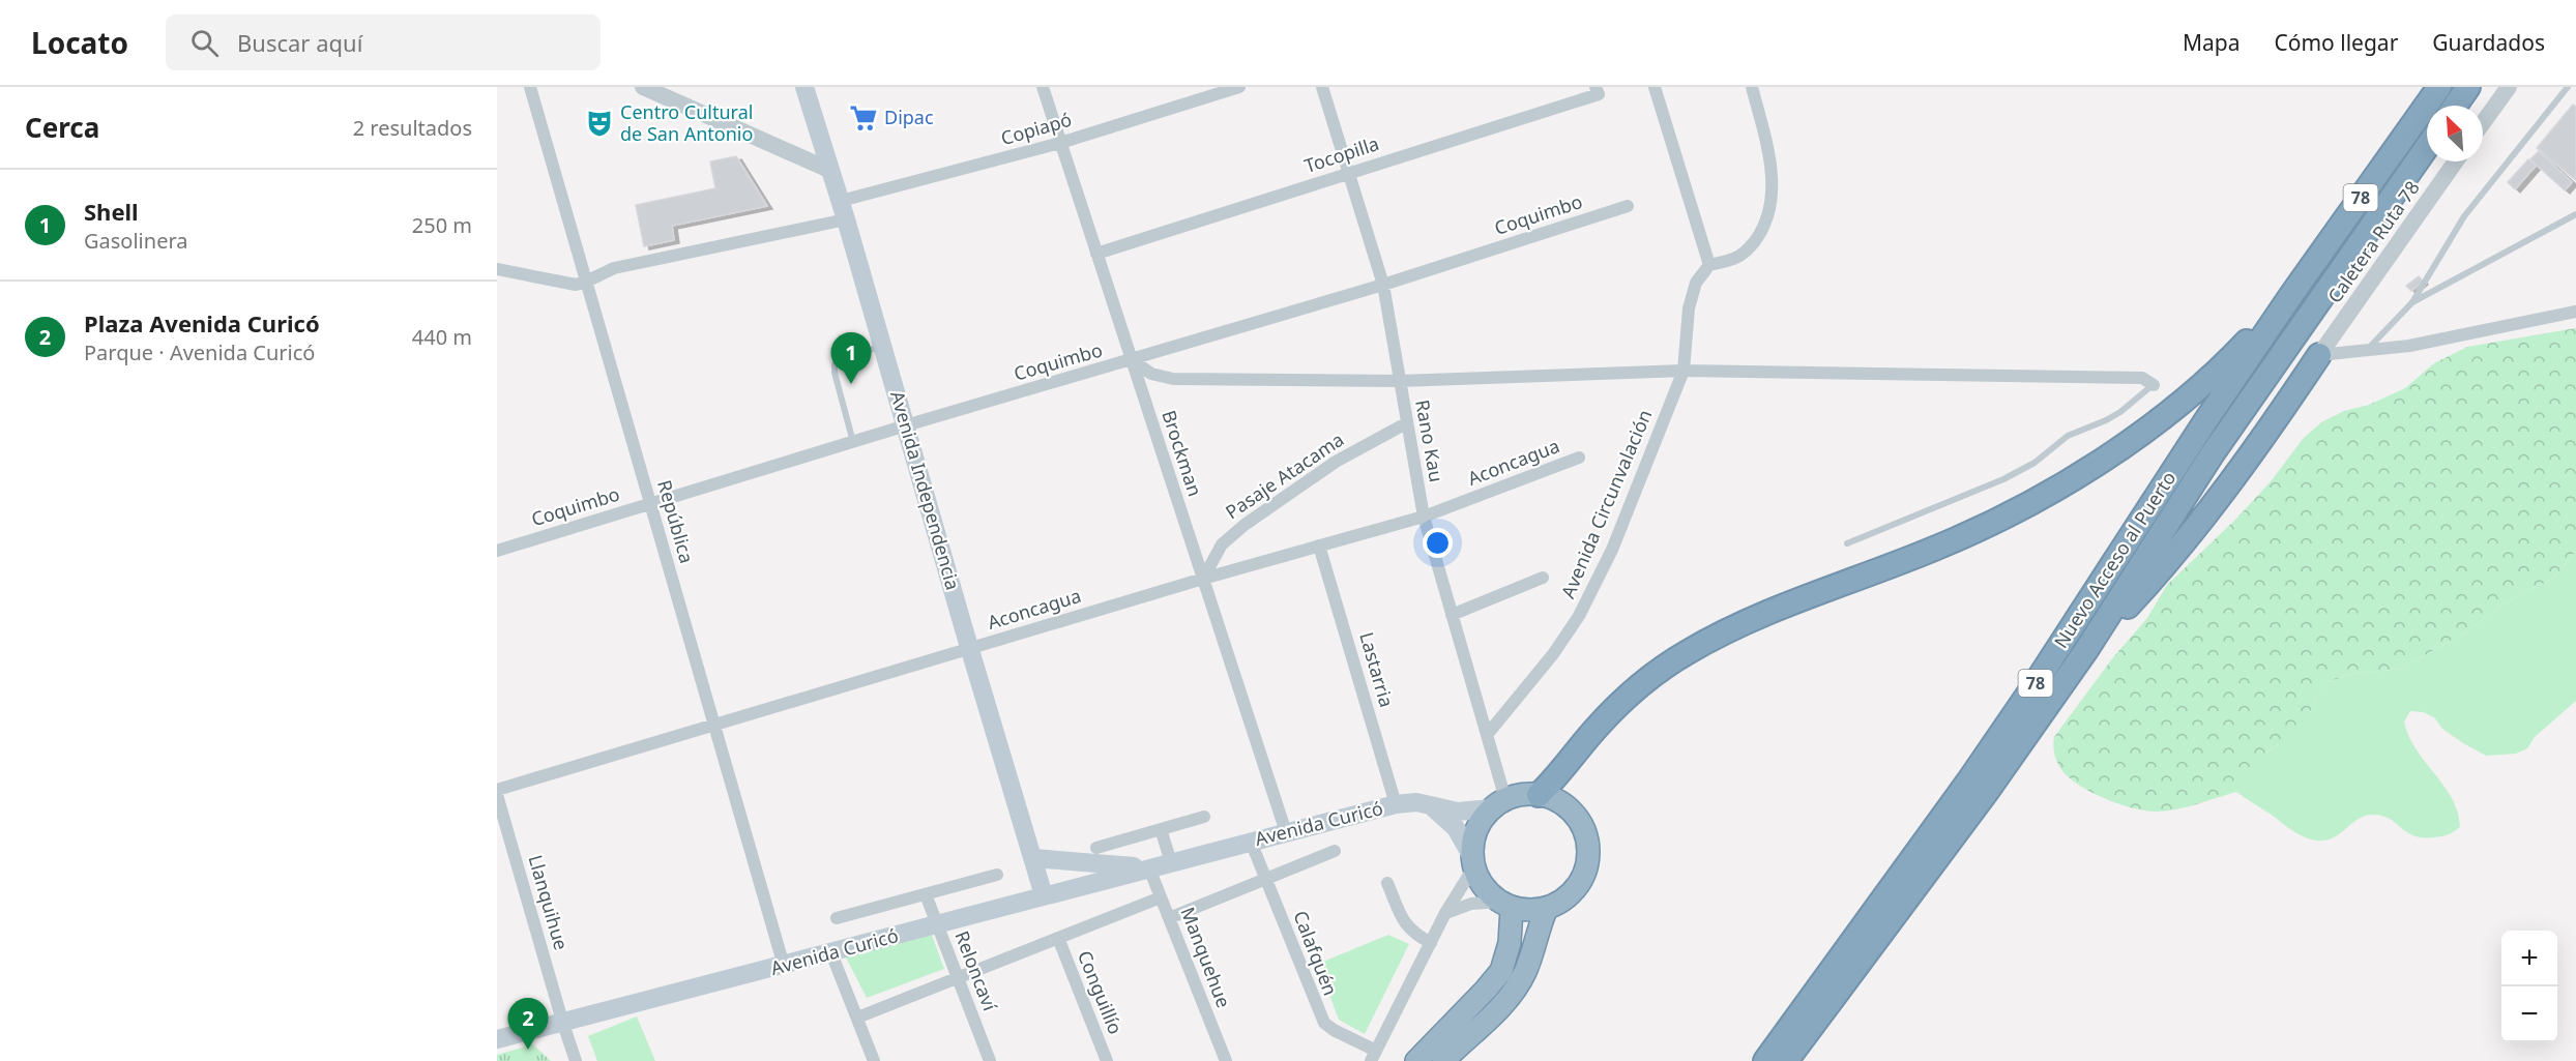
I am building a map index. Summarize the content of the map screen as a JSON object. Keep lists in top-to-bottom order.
{
  "streets": {
    "highway": ["78", "Nuevo Acceso al Puerto"],
    "main road": ["Avenida Independencia", "Avenida Curicó"],
    "street": [
      "Copiapó",
      "Tocopilla",
      "Coquimbo",
      "Caletera Ruta 78",
      "Rano Kau",
      "Brockman",
      "Aconcagua",
      "Pasaje Atacama",
      "Avenida Circunvalación",
      "República",
      "Lastarria",
      "Llanquihue",
      "Calafquén",
      "Manquehue",
      "Reloncaví",
      "Conguillío"
    ]
  },
  "crossings": [
    ["Copiapó", "Brockman"],
    ["Copiapó", "Avenida Independencia"],
    ["Copiapó", "República"],
    ["Tocopilla", "Rano Kau"],
    ["Tocopilla", "Brockman"],
    ["Coquimbo", "Rano Kau"],
    ["Coquimbo", "Brockman"],
    ["Coquimbo", "Avenida Independencia"],
    ["Coquimbo", "República"],
    ["Rano Kau", "Aconcagua"],
    ["Rano Kau", "Pasaje Atacama"],
    ["Rano Kau", "Avenida Circunvalación"],
    ["Rano Kau", "Avenida Curicó"],
    ["Brockman", "Aconcagua"],
    ["Brockman", "Pasaje Atacama"],
    ["Brockman", "Avenida Curicó"],
    ["Aconcagua", "Pasaje Atacama"],
    ["Aconcagua", "Avenida Independencia"],
    ["Aconcagua", "República"],
    ["Aconcagua", "Lastarria"],
    ["Avenida Independencia", "Avenida Curicó"],
    ["República", "Avenida Curicó"],
    ["Lastarria", "Avenida Curicó"],
    ["Avenida Curicó", "Llanquihue"],
    ["Avenida Curicó", "Calafquén"],
    ["Avenida Curicó", "Manquehue"],
    ["Avenida Curicó", "Reloncaví"]
  ],
  "places": {
    "supermarket": ["Dipac"],
    "theatre": ["Centro Cultural de San Antonio"]
  },
  "north": "top left",
  "page": {
    "header": "Locato",
    "search": "Buscar aquí",
    "nav": ["Mapa", "Cómo llegar", "Guardados"],
    "heading": ["Cerca", "2 resultados"],
    "list": [
      {
        "mark": "1",
        "name": "Shell",
        "note": "Gasolinera",
        "value": "250 m"
      },
      {
        "mark": "2",
        "name": "Plaza Avenida Curicó",
        "note": "Parque · Avenida Curicó",
        "value": "440 m"
      }
    ],
    "pins": ["1", "2"],
    "map_buttons": ["+", "−"]
  }
}
